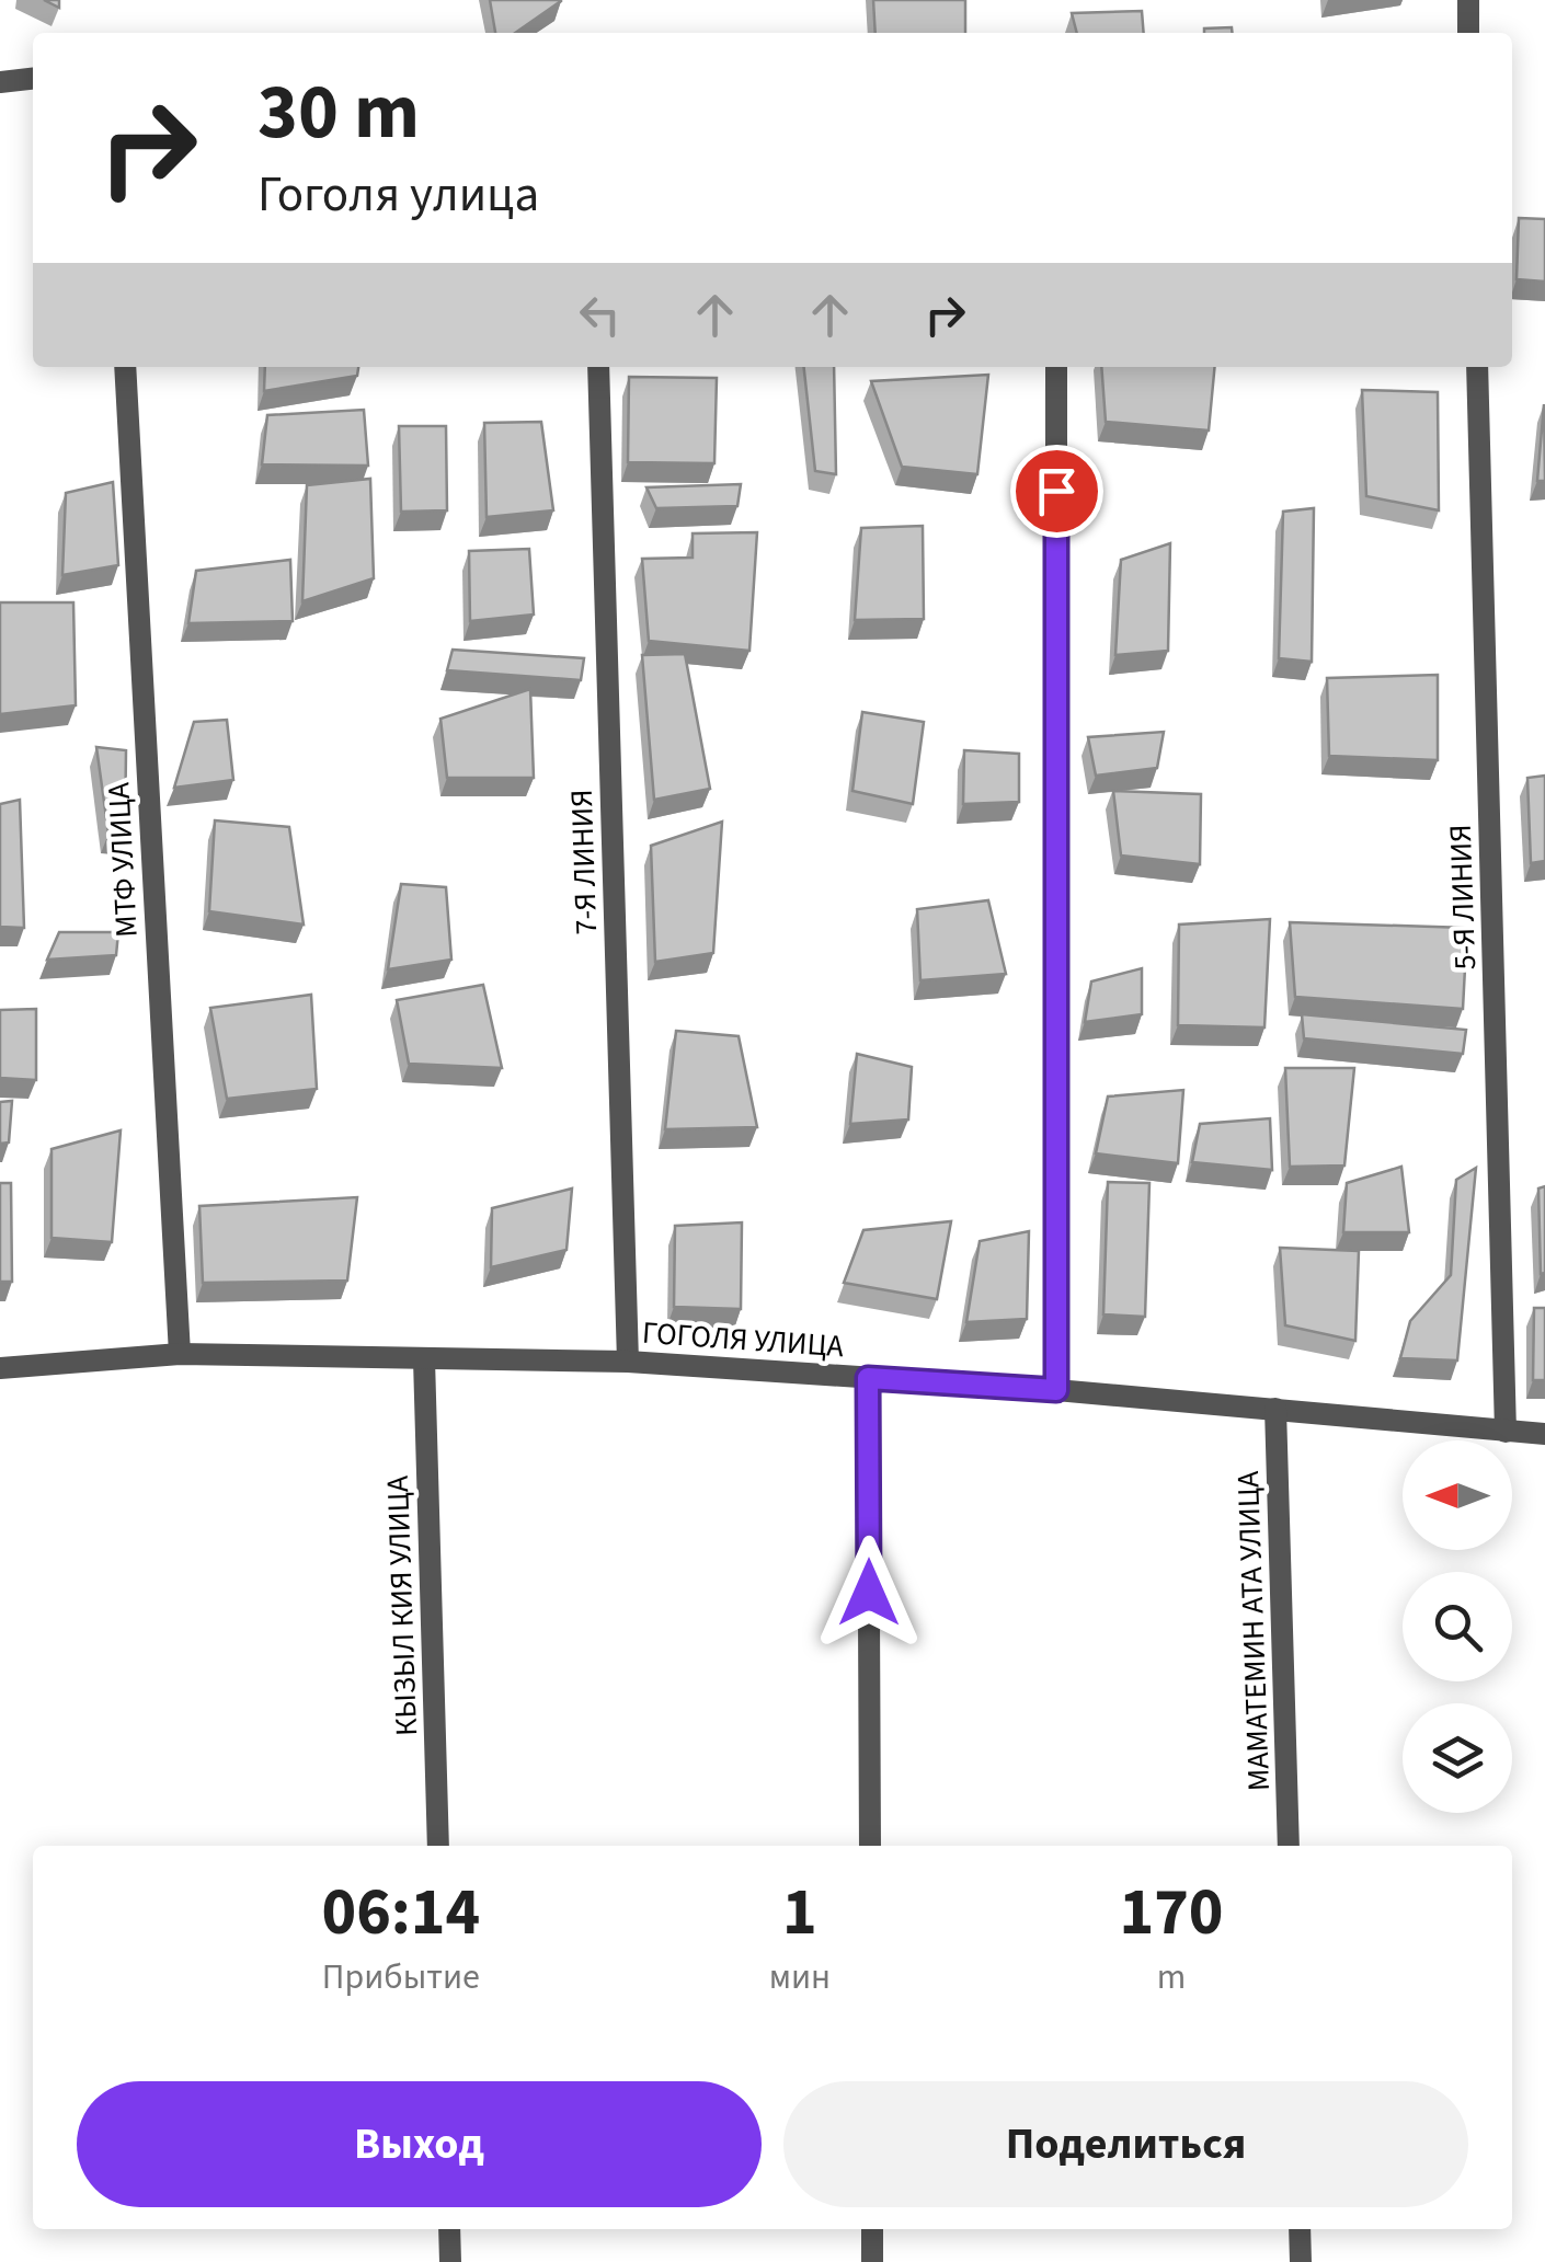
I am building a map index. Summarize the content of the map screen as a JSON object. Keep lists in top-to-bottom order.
{
  "streets": {
    "street": [
      "МТФ УЛИЦА",
      "7-Я ЛИНИЯ",
      "5-Я ЛИНИЯ",
      "ГОГОЛЯ УЛИЦА",
      "КЫЗЫЛ КИЯ УЛИЦА",
      "МАМАТЕМИН АТА УЛИЦА"
    ]
  },
  "crossings": [
    ["МТФ УЛИЦА", "ГОГОЛЯ УЛИЦА"],
    ["7-Я ЛИНИЯ", "ГОГОЛЯ УЛИЦА"],
    ["5-Я ЛИНИЯ", "ГОГОЛЯ УЛИЦА"],
    ["ГОГОЛЯ УЛИЦА", "КЫЗЫЛ КИЯ УЛИЦА"],
    ["ГОГОЛЯ УЛИЦА", "МАМАТЕМИН АТА УЛИЦА"]
  ],
  "north": "left",
  "page": {
    "turn": ["30 m", "Гоголя улица"],
    "eta": [
      "06:14",
      "Прибытие",
      "1",
      "мин",
      "170",
      "m"
    ],
    "buttons": ["Выход", "Поделиться"]
  }
}
